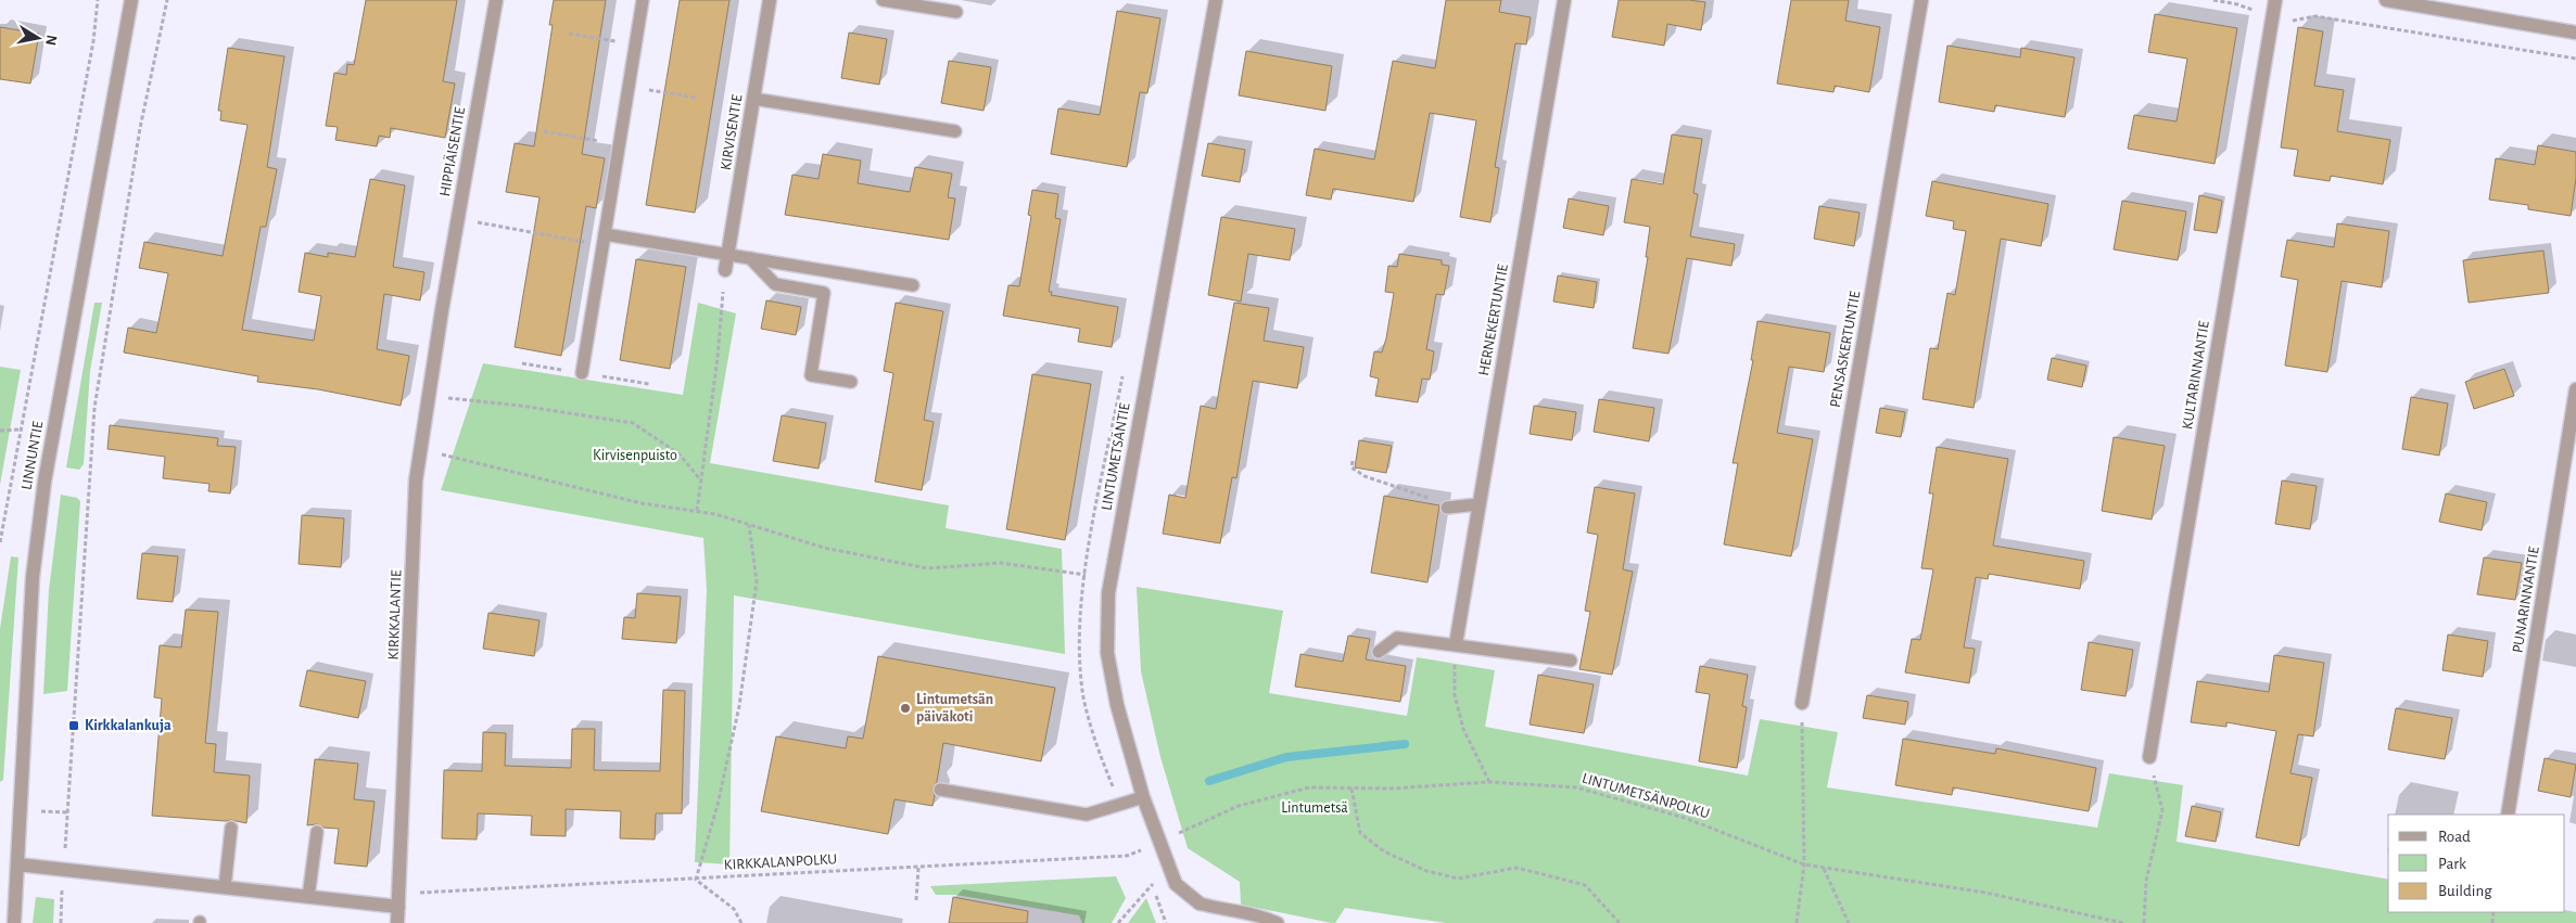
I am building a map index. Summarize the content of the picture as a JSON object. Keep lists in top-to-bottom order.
{
  "streets": {
    "street": [
      "KIRVISENTIE",
      "HIPPIÄISENTIE",
      "HERNEKERTUNTIE",
      "PENSASKERTUNTIE",
      "KULTARINNANTIE",
      "LINNUNTIE",
      "LINTUMETSÄNTIE",
      "PUNARINNANTIE",
      "KIRKKALANTIE"
    ],
    "path": ["LINTUMETSÄNPOLKU", "KIRKKALANPOLKU"]
  },
  "crossings": [
    ["HIPPIÄISENTIE", "KIRKKALANTIE"],
    ["LINTUMETSÄNTIE", "LINTUMETSÄNPOLKU"],
    ["LINTUMETSÄNTIE", "KIRKKALANPOLKU"],
    ["KIRKKALANTIE", "KIRKKALANPOLKU"],
    ["LINTUMETSÄNPOLKU", "KIRKKALANPOLKU"]
  ],
  "parks": ["Kirvisenpuisto", "Lintumetsä"],
  "places": {
    "other": ["Lintumetsän päiväkoti"],
    "transit": ["Kirkkalankuja"]
  },
  "legend": ["Road", "Park", "Building"],
  "north": "right"
}
